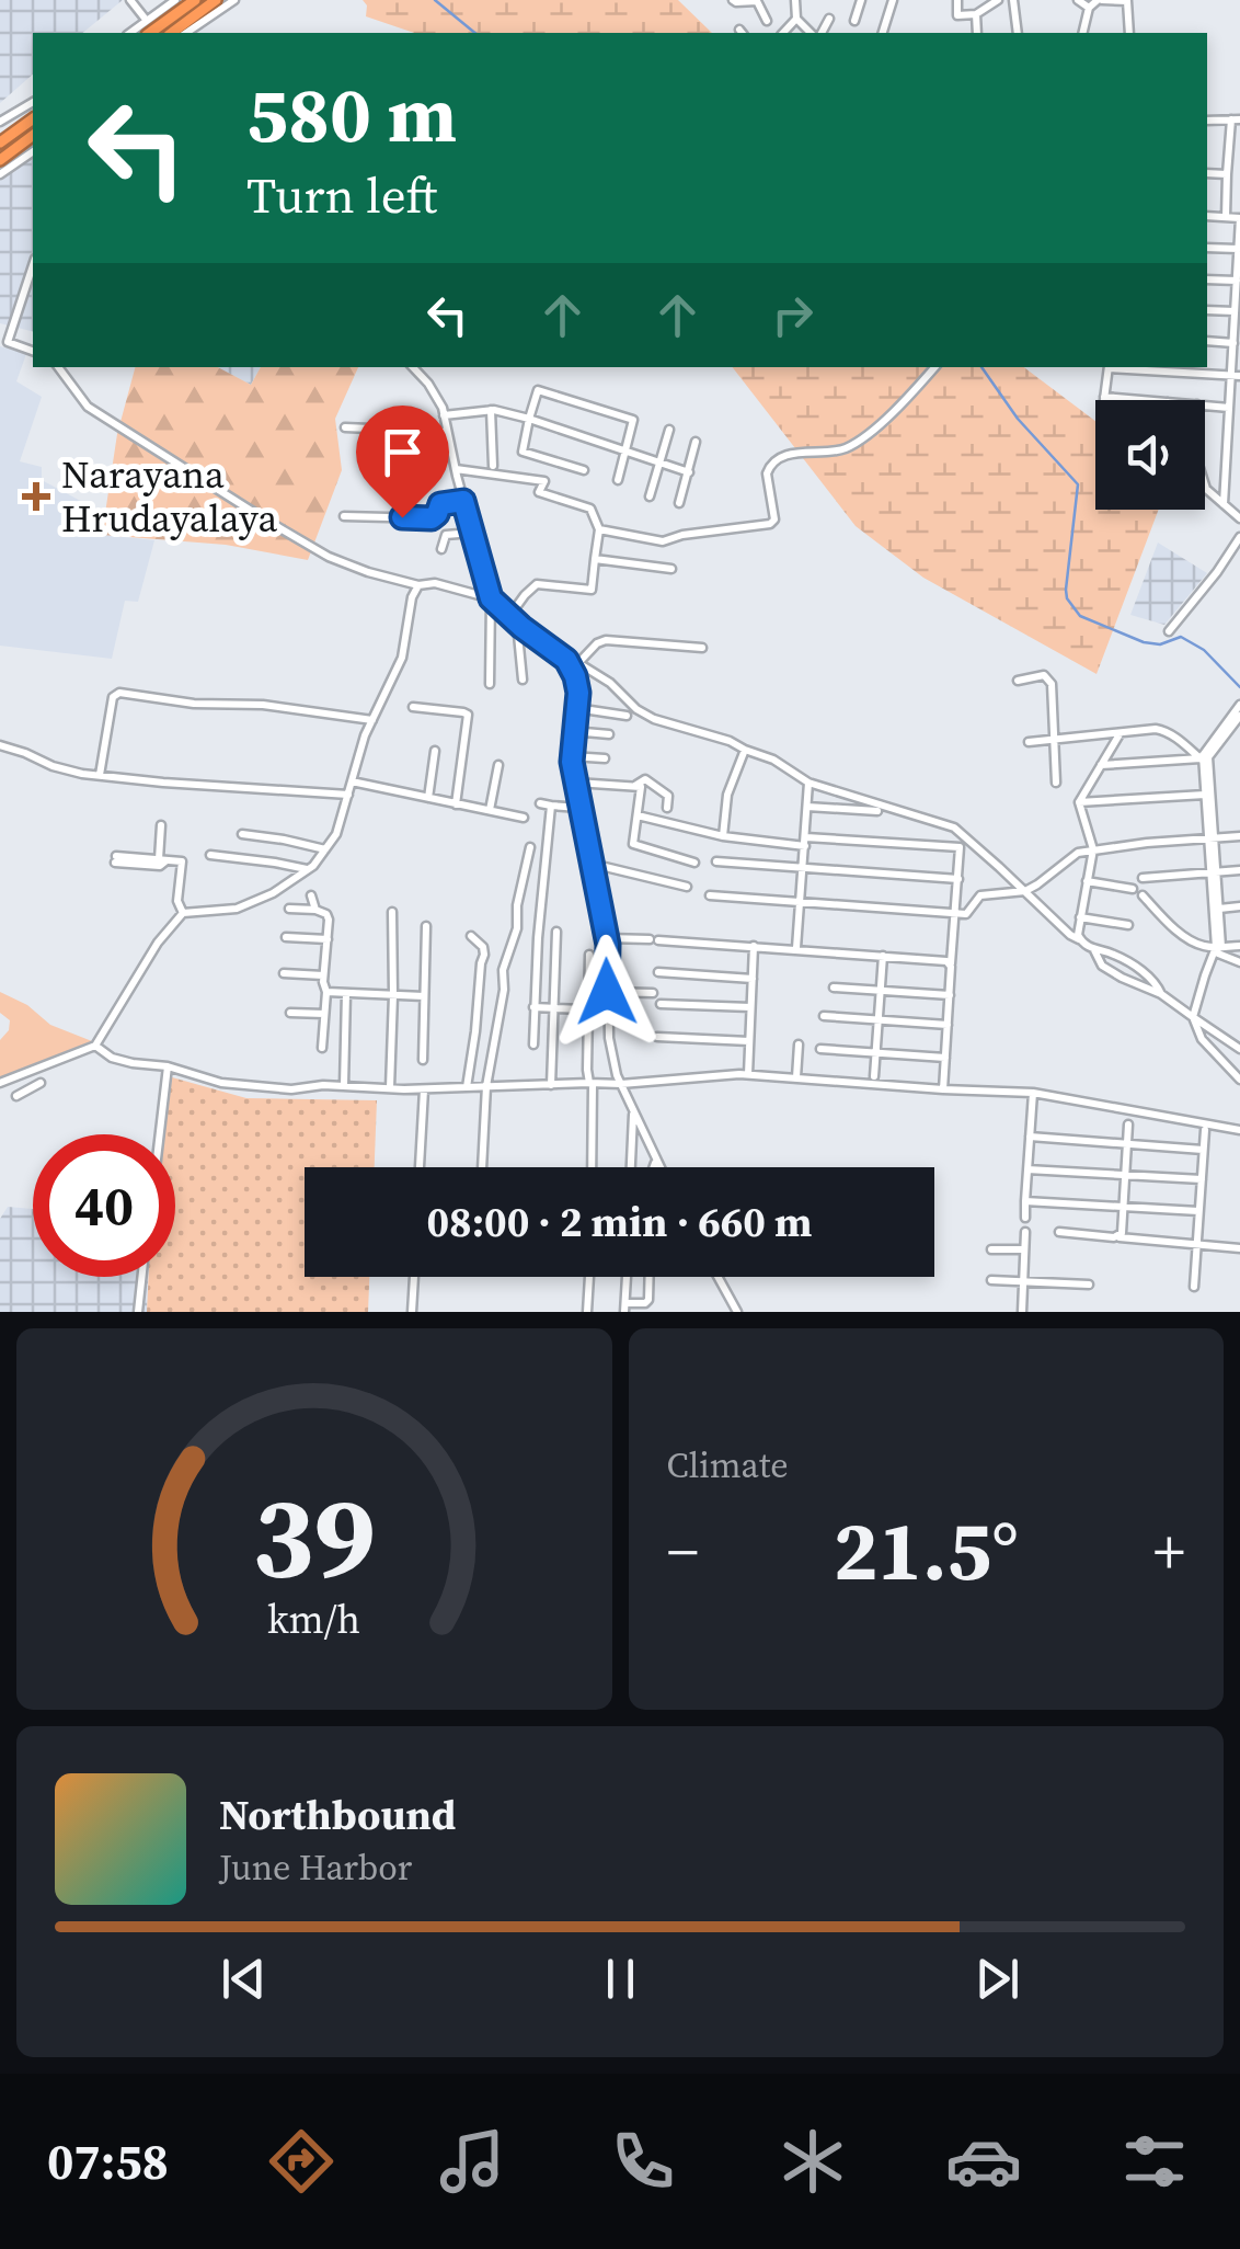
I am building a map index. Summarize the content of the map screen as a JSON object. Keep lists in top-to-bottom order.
{
  "places": {
    "health": ["Narayana Hrudayalaya"]
  },
  "page": {
    "turn": ["580 m", "Turn left"],
    "limit": "40",
    "trip": "08:00 · 2 min · 660 m",
    "tile": "Climate",
    "heat": ["−", "21.5°", "+"],
    "song": ["Northbound", "June Harbor"],
    "tabs": "07:58",
    "gauge": ["39", "km/h"]
  }
}
